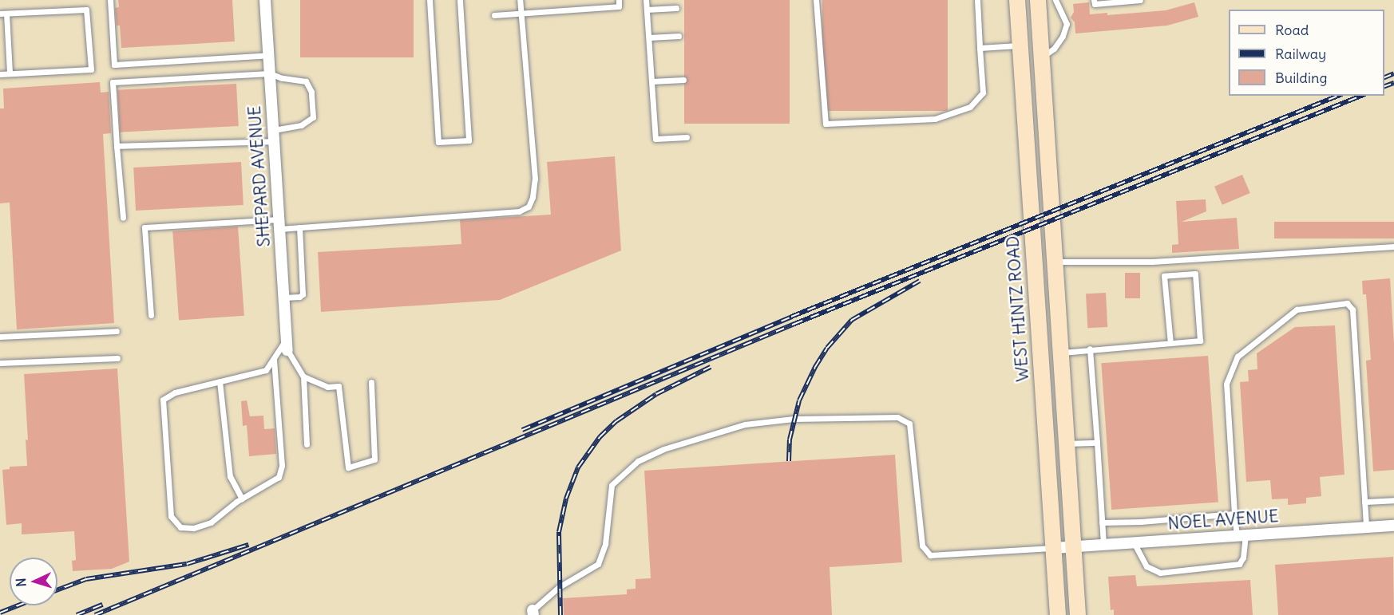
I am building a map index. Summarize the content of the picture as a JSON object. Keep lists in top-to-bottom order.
{
  "streets": {
    "main road": ["WEST HINTZ ROAD"],
    "street": ["SHEPARD AVENUE", "NOEL AVENUE"]
  },
  "crossings": [
    ["WEST HINTZ ROAD", "NOEL AVENUE"]
  ],
  "legend": ["Road", "Railway", "Building"],
  "north": "left"
}
